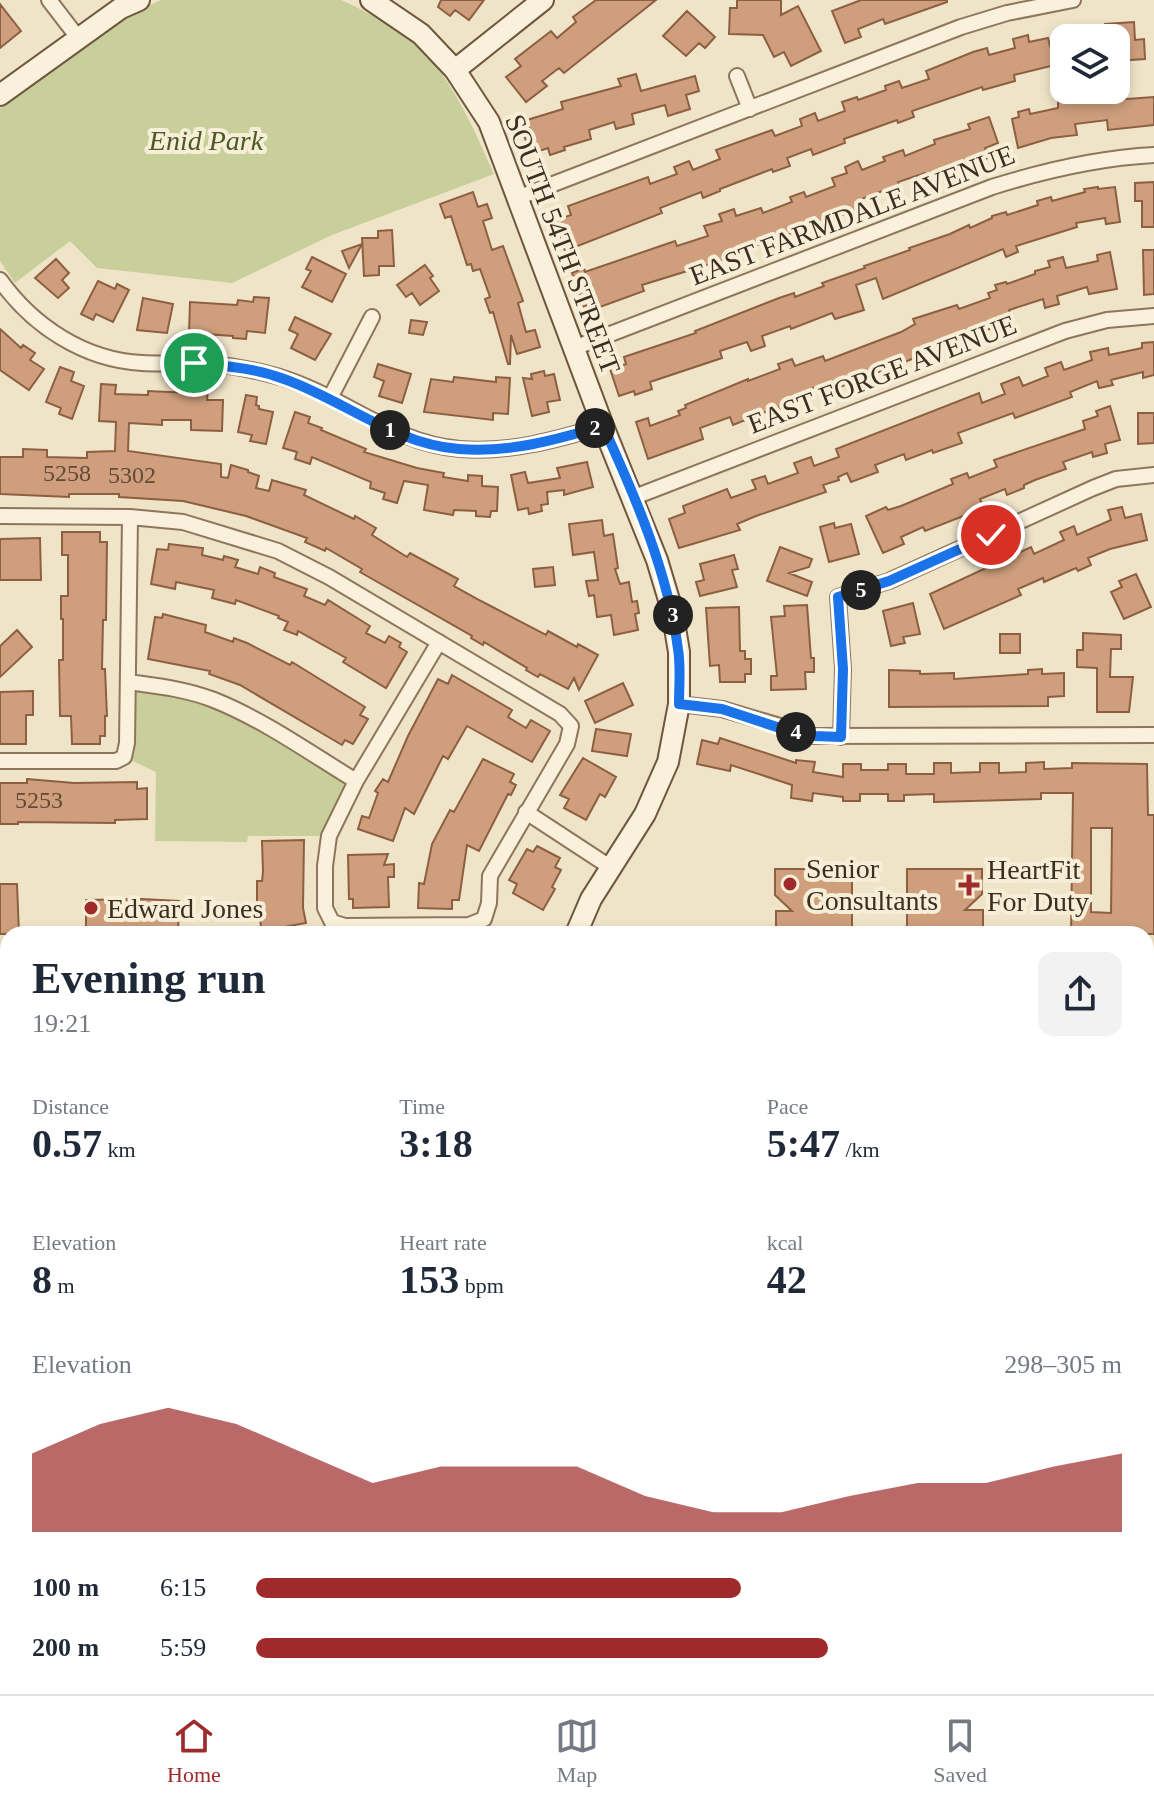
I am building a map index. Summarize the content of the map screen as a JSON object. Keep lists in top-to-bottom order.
{
  "streets": {
    "street": ["EAST FARMDALE AVENUE", "SOUTH 54TH STREET", "EAST FORGE AVENUE"]
  },
  "crossings": [
    ["EAST FARMDALE AVENUE", "SOUTH 54TH STREET"],
    ["SOUTH 54TH STREET", "EAST FORGE AVENUE"]
  ],
  "parks": ["Enid Park"],
  "places": {
    "other": ["Senior Consultants", "Edward Jones"],
    "health": ["HeartFit For Duty"]
  },
  "house_numbers": ["5258", "5302", "5253"],
  "page": {
    "pins": [
      "2",
      "1",
      "5",
      "3",
      "4"
    ],
    "heading": ["Evening run", "19:21"],
    "stats": [
      ["Distance", "0.57 km"],
      ["Time", "3:18"],
      ["Pace", "5:47 /km"],
      ["Elevation", "8 m"],
      ["Heart rate", "153 bpm"],
      ["kcal", "42"]
    ],
    "chart": ["Elevation", "298–305 m"],
    "list": [
      {
        "name": "100 m",
        "note": "6:15"
      },
      {
        "name": "200 m",
        "note": "5:59"
      }
    ],
    "tabs": ["Home", "Map", "Saved"]
  }
}
